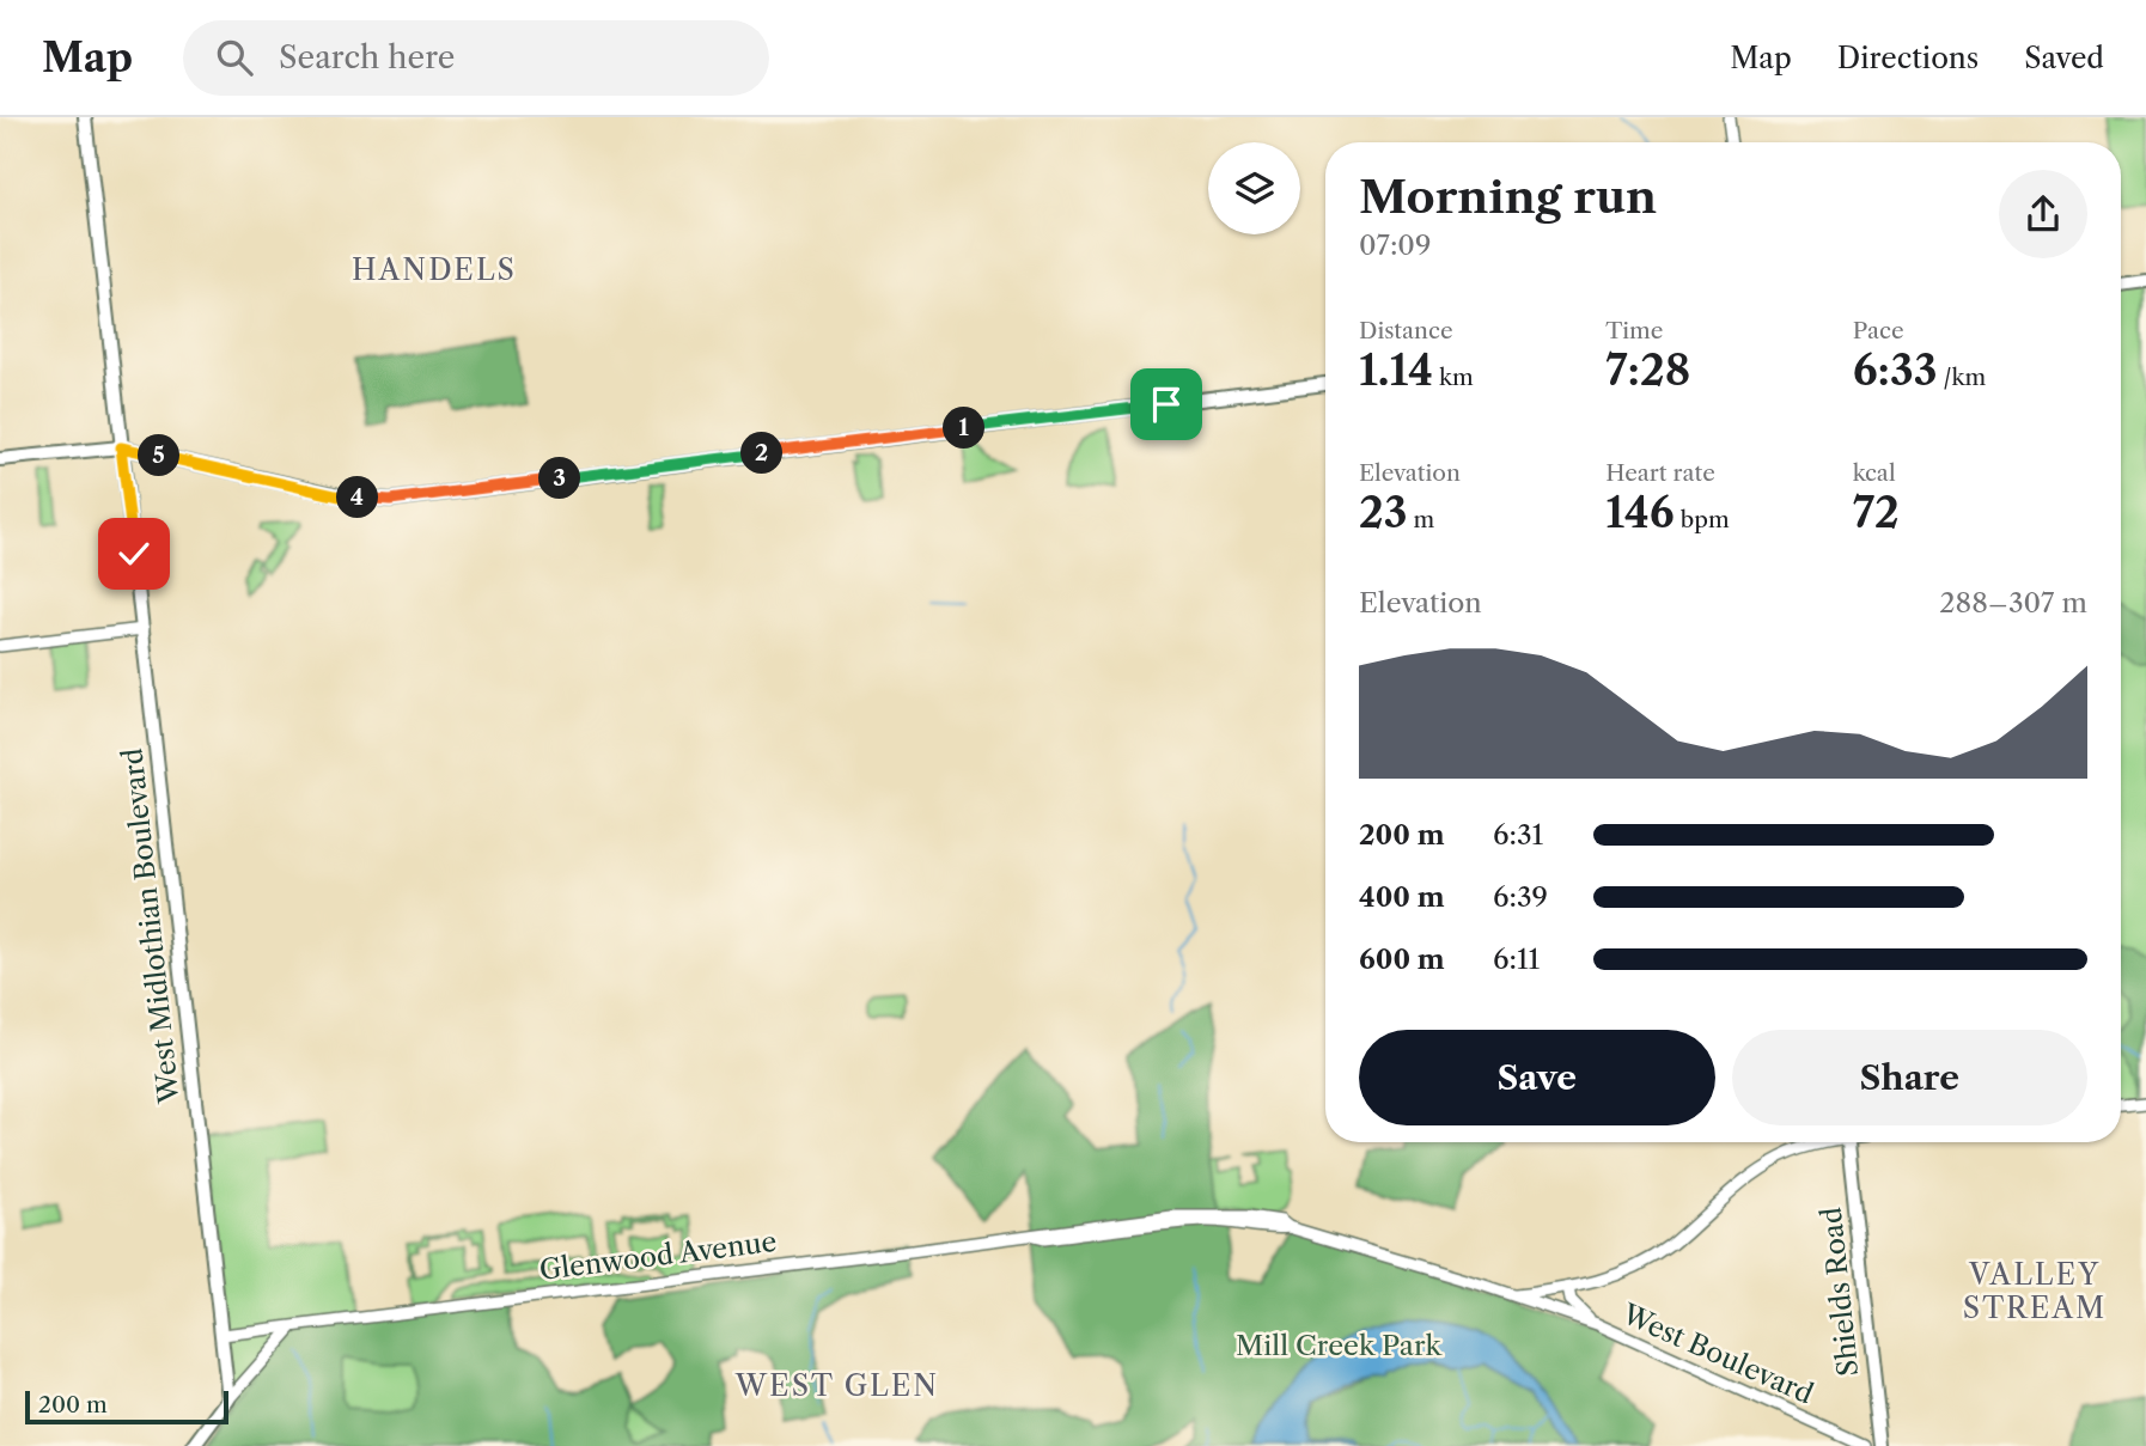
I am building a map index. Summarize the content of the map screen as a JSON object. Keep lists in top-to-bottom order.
{
  "streets": {
    "main road": ["West Midlothian Boulevard", "Shields Road"],
    "street": ["Glenwood Avenue", "West Boulevard"]
  },
  "crossings": [
    ["West Midlothian Boulevard", "Glenwood Avenue"],
    ["Glenwood Avenue", "West Boulevard"]
  ],
  "districts": ["HANDELS", "VALLEY STREAM", "WEST GLEN"],
  "parks": ["Mill Creek Park"],
  "scale_bar": "200 m",
  "page": {
    "header": "Map",
    "search": "Search here",
    "nav": ["Map", "Directions", "Saved"],
    "heading": ["Morning run", "07:09"],
    "stats": [
      ["Distance", "1.14 km"],
      ["Time", "7:28"],
      ["Pace", "6:33 /km"],
      ["Elevation", "23 m"],
      ["Heart rate", "146 bpm"],
      ["kcal", "72"]
    ],
    "pins": [
      "1",
      "2",
      "5",
      "3",
      "4"
    ],
    "chart": ["Elevation", "288–307 m"],
    "list": [
      {
        "name": "200 m",
        "note": "6:31"
      },
      {
        "name": "400 m",
        "note": "6:39"
      },
      {
        "name": "600 m",
        "note": "6:11"
      }
    ],
    "buttons": ["Save", "Share"],
    "scale": "200 m"
  }
}
